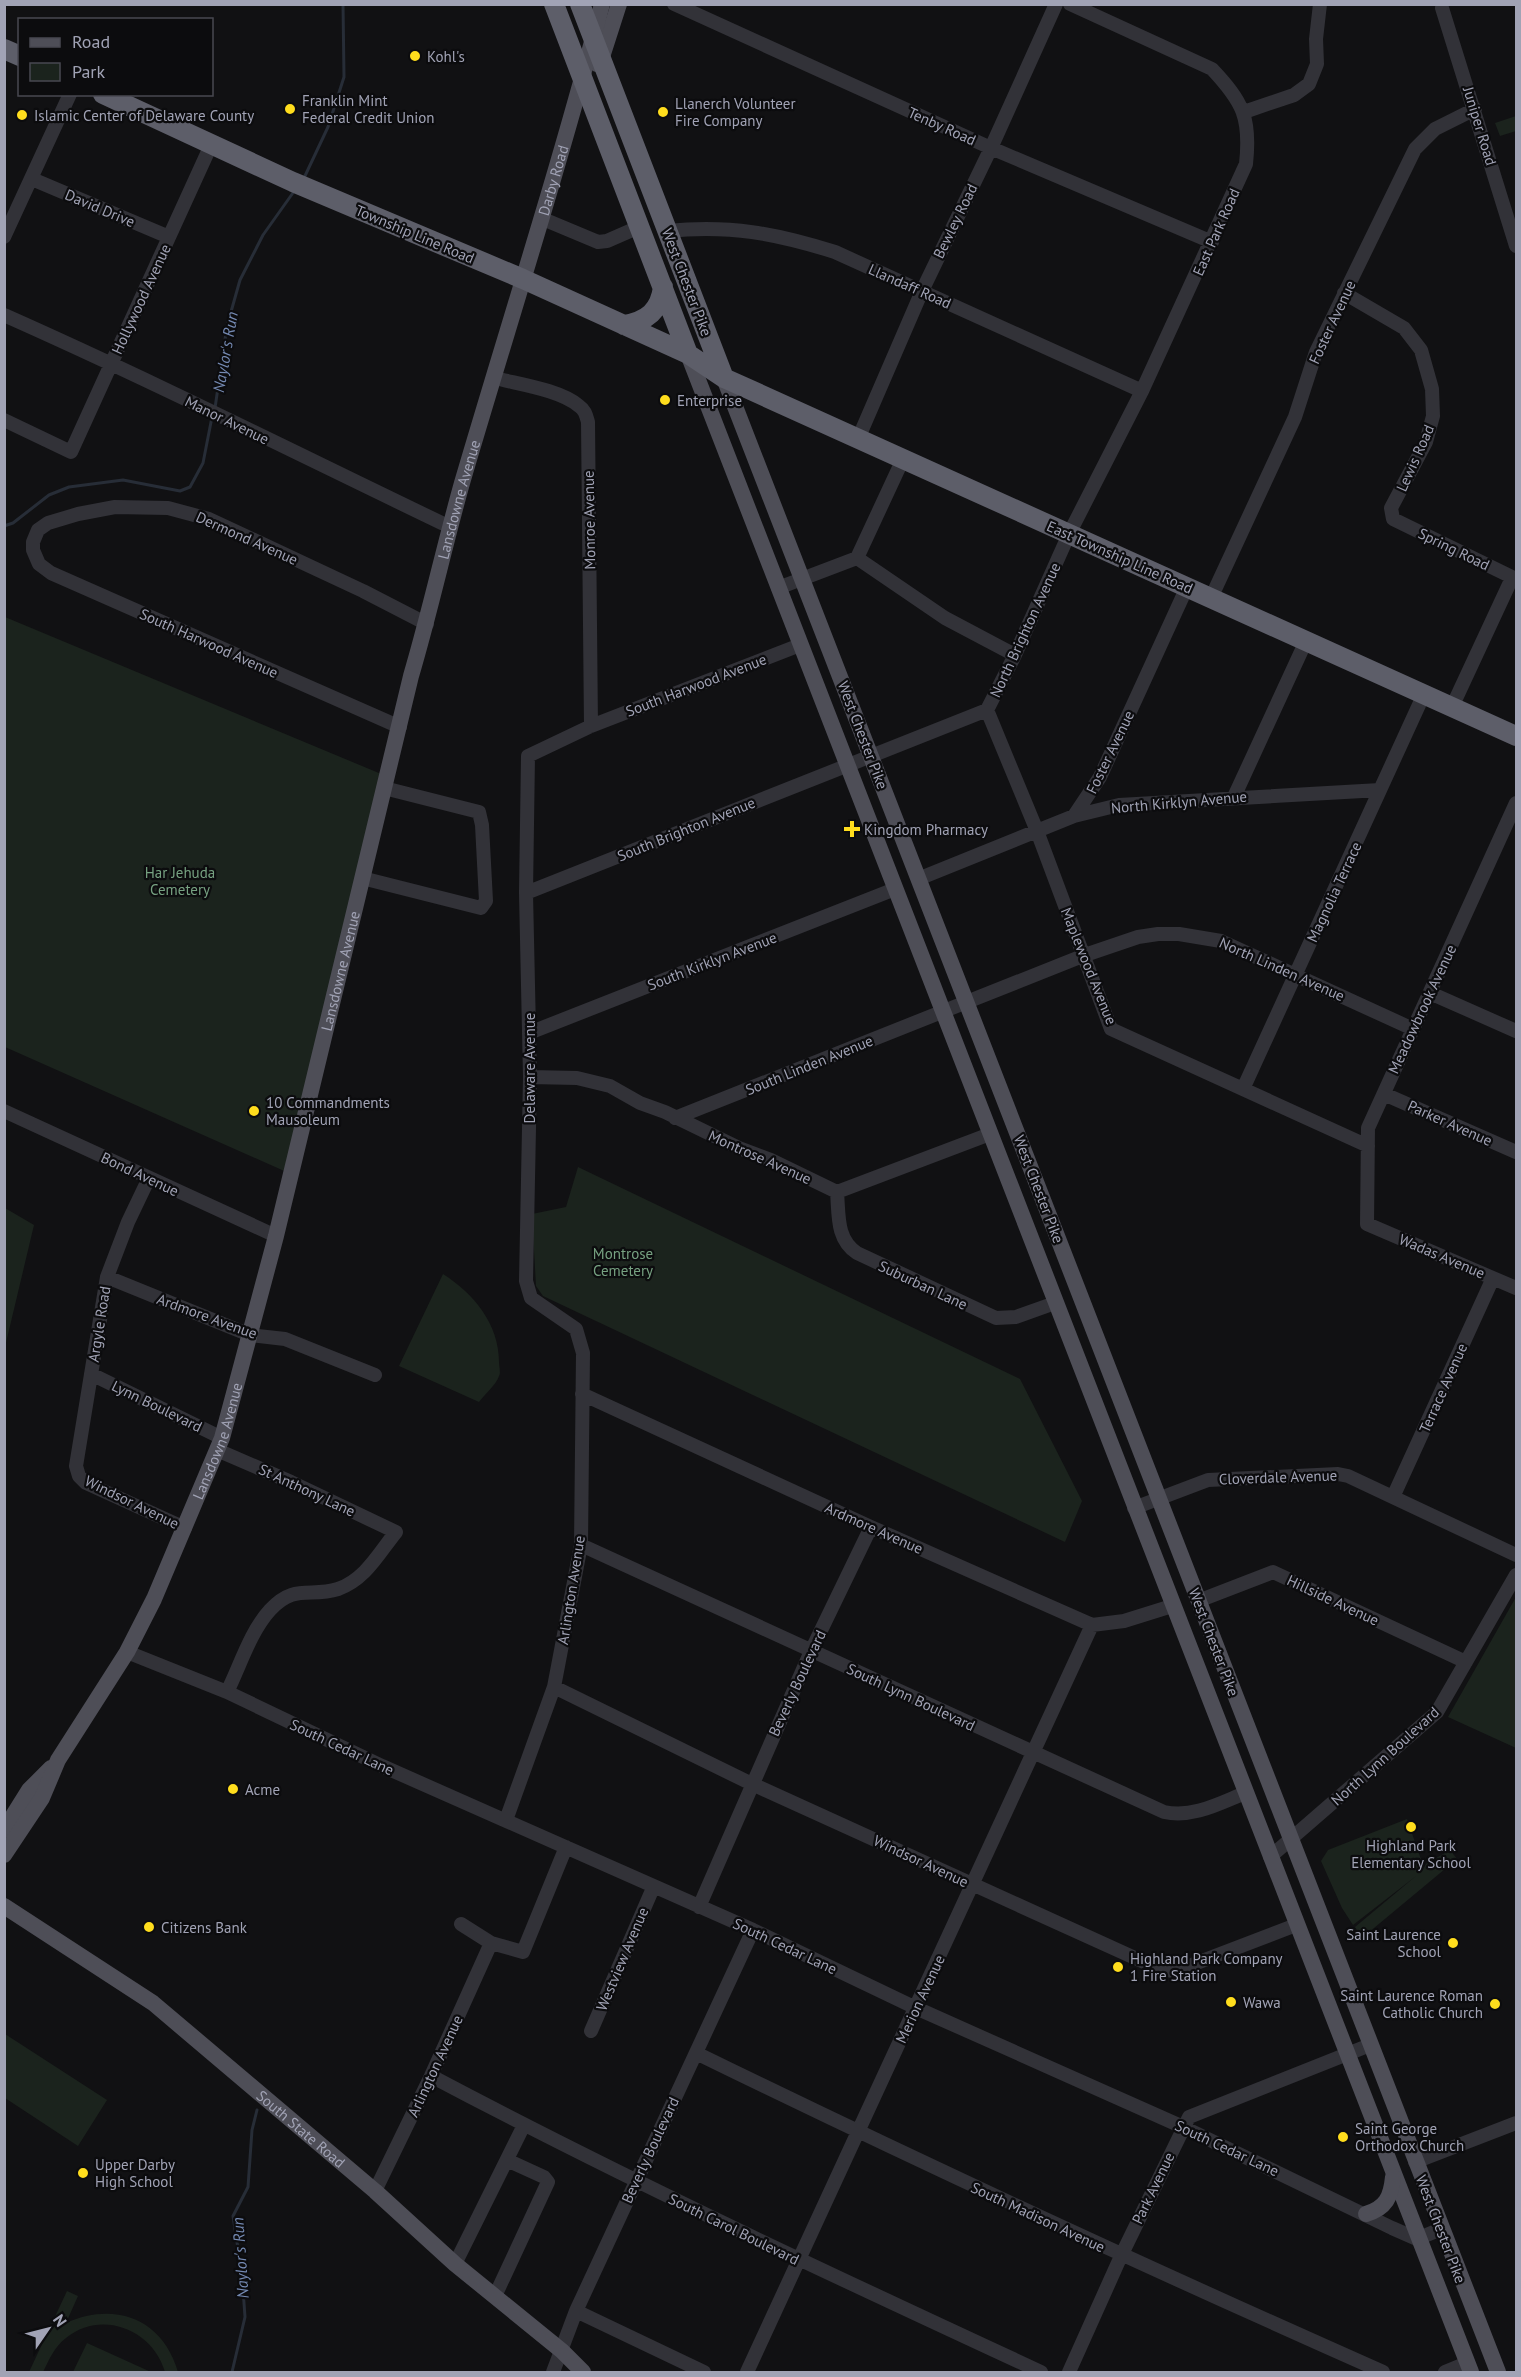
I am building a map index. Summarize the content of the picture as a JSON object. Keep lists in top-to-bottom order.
{
  "streets": {
    "highway": ["Township Line Road", "West Chester Pike", "East Township Line Road"],
    "main road": ["Darby Road", "Lansdowne Avenue", "South State Road"],
    "street": [
      "Tenby Road",
      "Juniper Road",
      "David Drive",
      "Bewley Road",
      "East Park Road",
      "Llandaff Road",
      "Hollywood Avenue",
      "Foster Avenue",
      "Manor Avenue",
      "Lewis Road",
      "Monroe Avenue",
      "Dermond Avenue",
      "Spring Road",
      "North Brighton Avenue",
      "South Harwood Avenue",
      "North Kirklyn Avenue",
      "South Brighton Avenue",
      "Magnolia Terrace",
      "South Kirklyn Avenue",
      "Maplewood Avenue",
      "North Linden Avenue",
      "Meadowbrook Avenue",
      "South Linden Avenue",
      "Delaware Avenue",
      "Parker Avenue",
      "Montrose Avenue",
      "Bond Avenue",
      "Wadas Avenue",
      "Suburban Lane",
      "Ardmore Avenue",
      "Argyle Road",
      "Terrace Avenue",
      "Lynn Boulevard",
      "Cloverdale Avenue",
      "St Anthony Lane",
      "Windsor Avenue",
      "Arlington Avenue",
      "Hillside Avenue",
      "Beverly Boulevard",
      "South Lynn Boulevard",
      "South Cedar Lane",
      "North Lynn Boulevard",
      "Westview Avenue",
      "Merion Avenue",
      "Park Avenue",
      "South Madison Avenue",
      "South Carol Boulevard"
    ]
  },
  "crossings": [
    ["Tenby Road", "Bewley Road"],
    ["Tenby Road", "East Park Road"],
    ["Juniper Road", "Foster Avenue"],
    ["Darby Road", "Township Line Road"],
    ["Darby Road", "West Chester Pike"],
    ["Darby Road", "Lansdowne Avenue"],
    ["David Drive", "Hollywood Avenue"],
    ["Bewley Road", "Llandaff Road"],
    ["Bewley Road", "East Township Line Road"],
    ["East Park Road", "Llandaff Road"],
    ["East Park Road", "East Township Line Road"],
    ["East Park Road", "North Brighton Avenue"],
    ["Township Line Road", "West Chester Pike"],
    ["Township Line Road", "Hollywood Avenue"],
    ["Township Line Road", "Lansdowne Avenue"],
    ["Township Line Road", "East Township Line Road"],
    ["West Chester Pike", "Llandaff Road"],
    ["West Chester Pike", "East Township Line Road"],
    ["West Chester Pike", "North Brighton Avenue"],
    ["West Chester Pike", "South Harwood Avenue"],
    ["West Chester Pike", "North Kirklyn Avenue"],
    ["West Chester Pike", "South Brighton Avenue"],
    ["West Chester Pike", "South Kirklyn Avenue"],
    ["West Chester Pike", "North Linden Avenue"],
    ["West Chester Pike", "South Linden Avenue"],
    ["West Chester Pike", "Suburban Lane"],
    ["West Chester Pike", "Cloverdale Avenue"],
    ["West Chester Pike", "Windsor Avenue"],
    ["West Chester Pike", "Hillside Avenue"],
    ["West Chester Pike", "South Lynn Boulevard"],
    ["West Chester Pike", "South Cedar Lane"],
    ["West Chester Pike", "North Lynn Boulevard"],
    ["West Chester Pike", "Park Avenue"],
    ["Hollywood Avenue", "Manor Avenue"],
    ["Foster Avenue", "Lewis Road"],
    ["Foster Avenue", "East Township Line Road"],
    ["Foster Avenue", "North Kirklyn Avenue"],
    ["Manor Avenue", "Lansdowne Avenue"],
    ["Lewis Road", "Spring Road"],
    ["Lansdowne Avenue", "Monroe Avenue"],
    ["Lansdowne Avenue", "Dermond Avenue"],
    ["Lansdowne Avenue", "South Harwood Avenue"],
    ["Lansdowne Avenue", "Bond Avenue"],
    ["Lansdowne Avenue", "Ardmore Avenue"],
    ["Lansdowne Avenue", "Lynn Boulevard"],
    ["Lansdowne Avenue", "St Anthony Lane"],
    ["Lansdowne Avenue", "Windsor Avenue"],
    ["Lansdowne Avenue", "South Cedar Lane"],
    ["Monroe Avenue", "South Harwood Avenue"],
    ["Dermond Avenue", "South Harwood Avenue"],
    ["East Township Line Road", "North Brighton Avenue"],
    ["East Township Line Road", "Magnolia Terrace"],
    ["North Brighton Avenue", "South Brighton Avenue"],
    ["North Brighton Avenue", "Maplewood Avenue"],
    ["South Harwood Avenue", "Delaware Avenue"],
    ["North Kirklyn Avenue", "Magnolia Terrace"],
    ["North Kirklyn Avenue", "Maplewood Avenue"],
    ["South Brighton Avenue", "Delaware Avenue"],
    ["Magnolia Terrace", "Maplewood Avenue"],
    ["Magnolia Terrace", "North Linden Avenue"],
    ["South Kirklyn Avenue", "Delaware Avenue"],
    ["Maplewood Avenue", "North Linden Avenue"],
    ["Maplewood Avenue", "Meadowbrook Avenue"],
    ["North Linden Avenue", "Meadowbrook Avenue"],
    ["North Linden Avenue", "South Linden Avenue"],
    ["Meadowbrook Avenue", "Parker Avenue"],
    ["Meadowbrook Avenue", "Wadas Avenue"],
    ["South Linden Avenue", "Montrose Avenue"],
    ["Delaware Avenue", "Montrose Avenue"],
    ["Delaware Avenue", "Arlington Avenue"],
    ["Montrose Avenue", "Suburban Lane"],
    ["Bond Avenue", "Argyle Road"],
    ["Wadas Avenue", "Terrace Avenue"],
    ["Ardmore Avenue", "Argyle Road"],
    ["Ardmore Avenue", "Arlington Avenue"],
    ["Ardmore Avenue", "Beverly Boulevard"],
    ["Ardmore Avenue", "Merion Avenue"],
    ["Argyle Road", "Lynn Boulevard"],
    ["Argyle Road", "Windsor Avenue"],
    ["Terrace Avenue", "Cloverdale Avenue"],
    ["Lynn Boulevard", "St Anthony Lane"],
    ["St Anthony Lane", "South Cedar Lane"],
    ["Windsor Avenue", "Arlington Avenue"],
    ["Windsor Avenue", "Beverly Boulevard"],
    ["Windsor Avenue", "Merion Avenue"],
    ["Arlington Avenue", "South Lynn Boulevard"],
    ["Arlington Avenue", "South Cedar Lane"],
    ["Arlington Avenue", "South State Road"],
    ["Arlington Avenue", "South Carol Boulevard"],
    ["Hillside Avenue", "North Lynn Boulevard"],
    ["Beverly Boulevard", "South Lynn Boulevard"],
    ["Beverly Boulevard", "South Cedar Lane"],
    ["Beverly Boulevard", "South State Road"],
    ["Beverly Boulevard", "South Madison Avenue"],
    ["Beverly Boulevard", "South Carol Boulevard"],
    ["South Lynn Boulevard", "Merion Avenue"],
    ["South Cedar Lane", "Westview Avenue"],
    ["South Cedar Lane", "Merion Avenue"],
    ["South Cedar Lane", "Park Avenue"],
    ["Merion Avenue", "South Madison Avenue"],
    ["Merion Avenue", "South Carol Boulevard"],
    ["Park Avenue", "South Madison Avenue"]
  ],
  "water": ["Naylor's Run"],
  "parks": ["Har Jehuda Cemetery", "Montrose Cemetery"],
  "places": {
    "other": [
      "Kohl's",
      "Franklin Mint Federal Credit Union",
      "Llanerch Volunteer Fire Company",
      "Islamic Center of Delaware County",
      "Enterprise",
      "10 Commandments Mausoleum",
      "Acme",
      "Highland Park Elementary School",
      "Citizens Bank",
      "Saint Laurence School",
      "Highland Park Company 1 Fire Station",
      "Wawa",
      "Saint Laurence Roman Catholic Church",
      "Saint George Orthodox Church",
      "Upper Darby High School"
    ],
    "health": ["Kingdom Pharmacy"]
  },
  "legend": ["Road", "Park"],
  "north": "top right"
}
